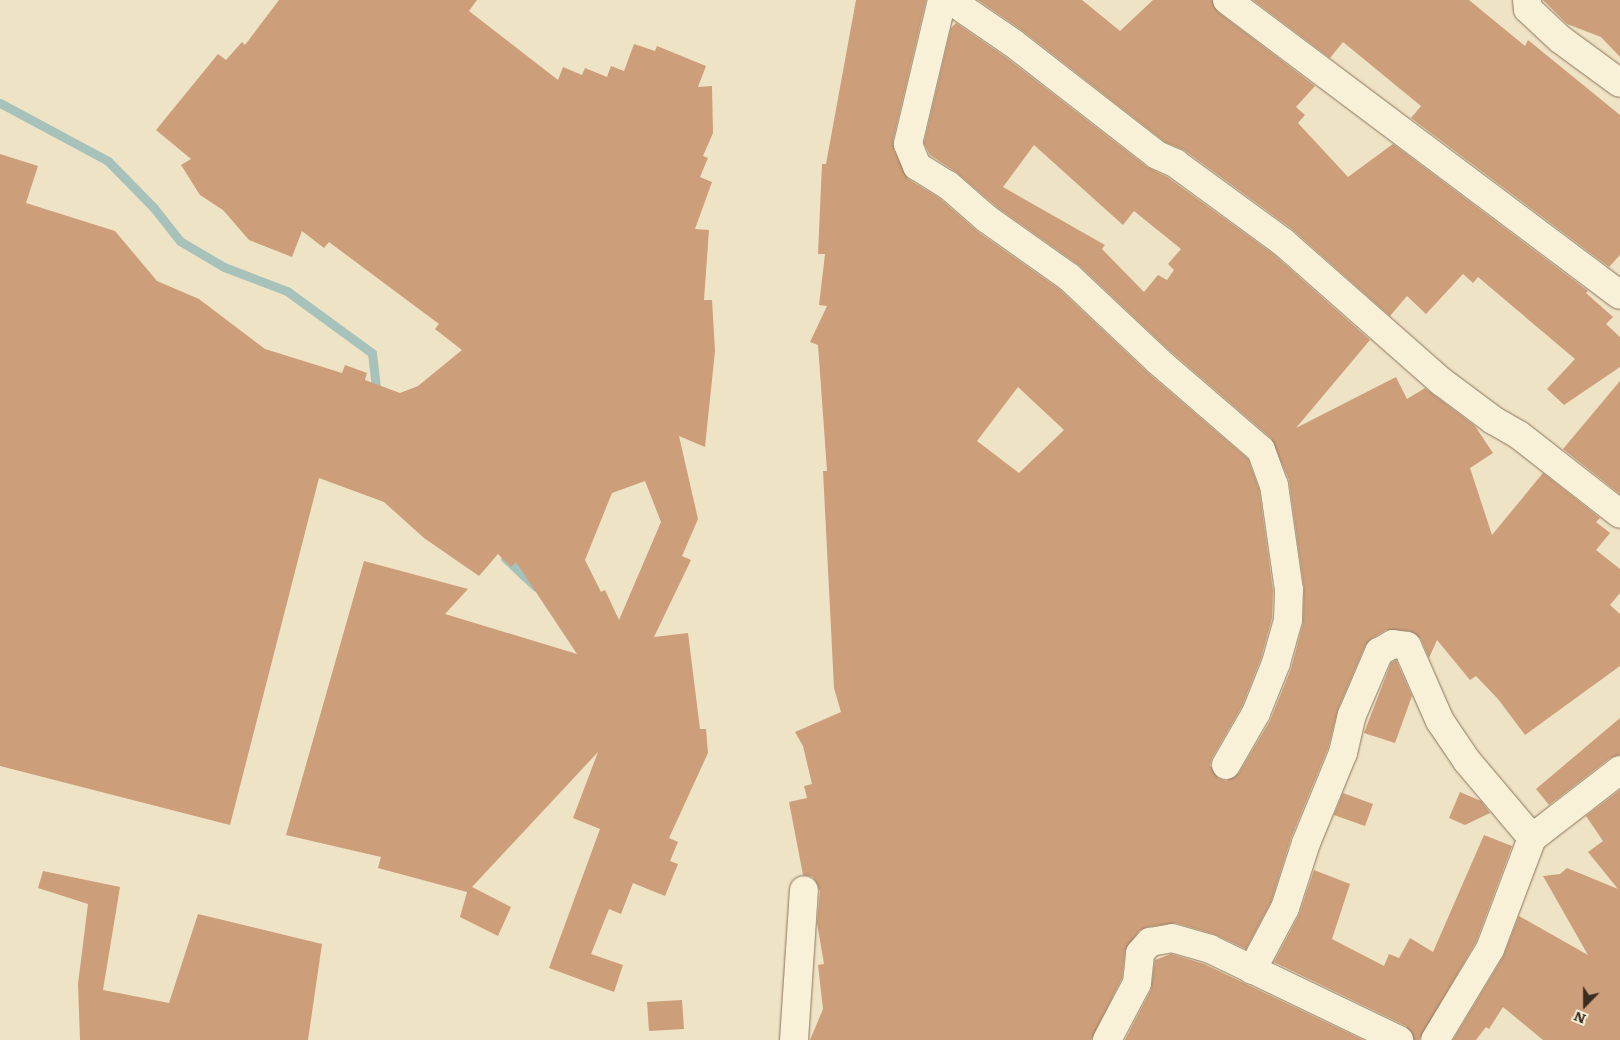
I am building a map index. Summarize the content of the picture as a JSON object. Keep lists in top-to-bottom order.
{
  "north": "bottom"
}
